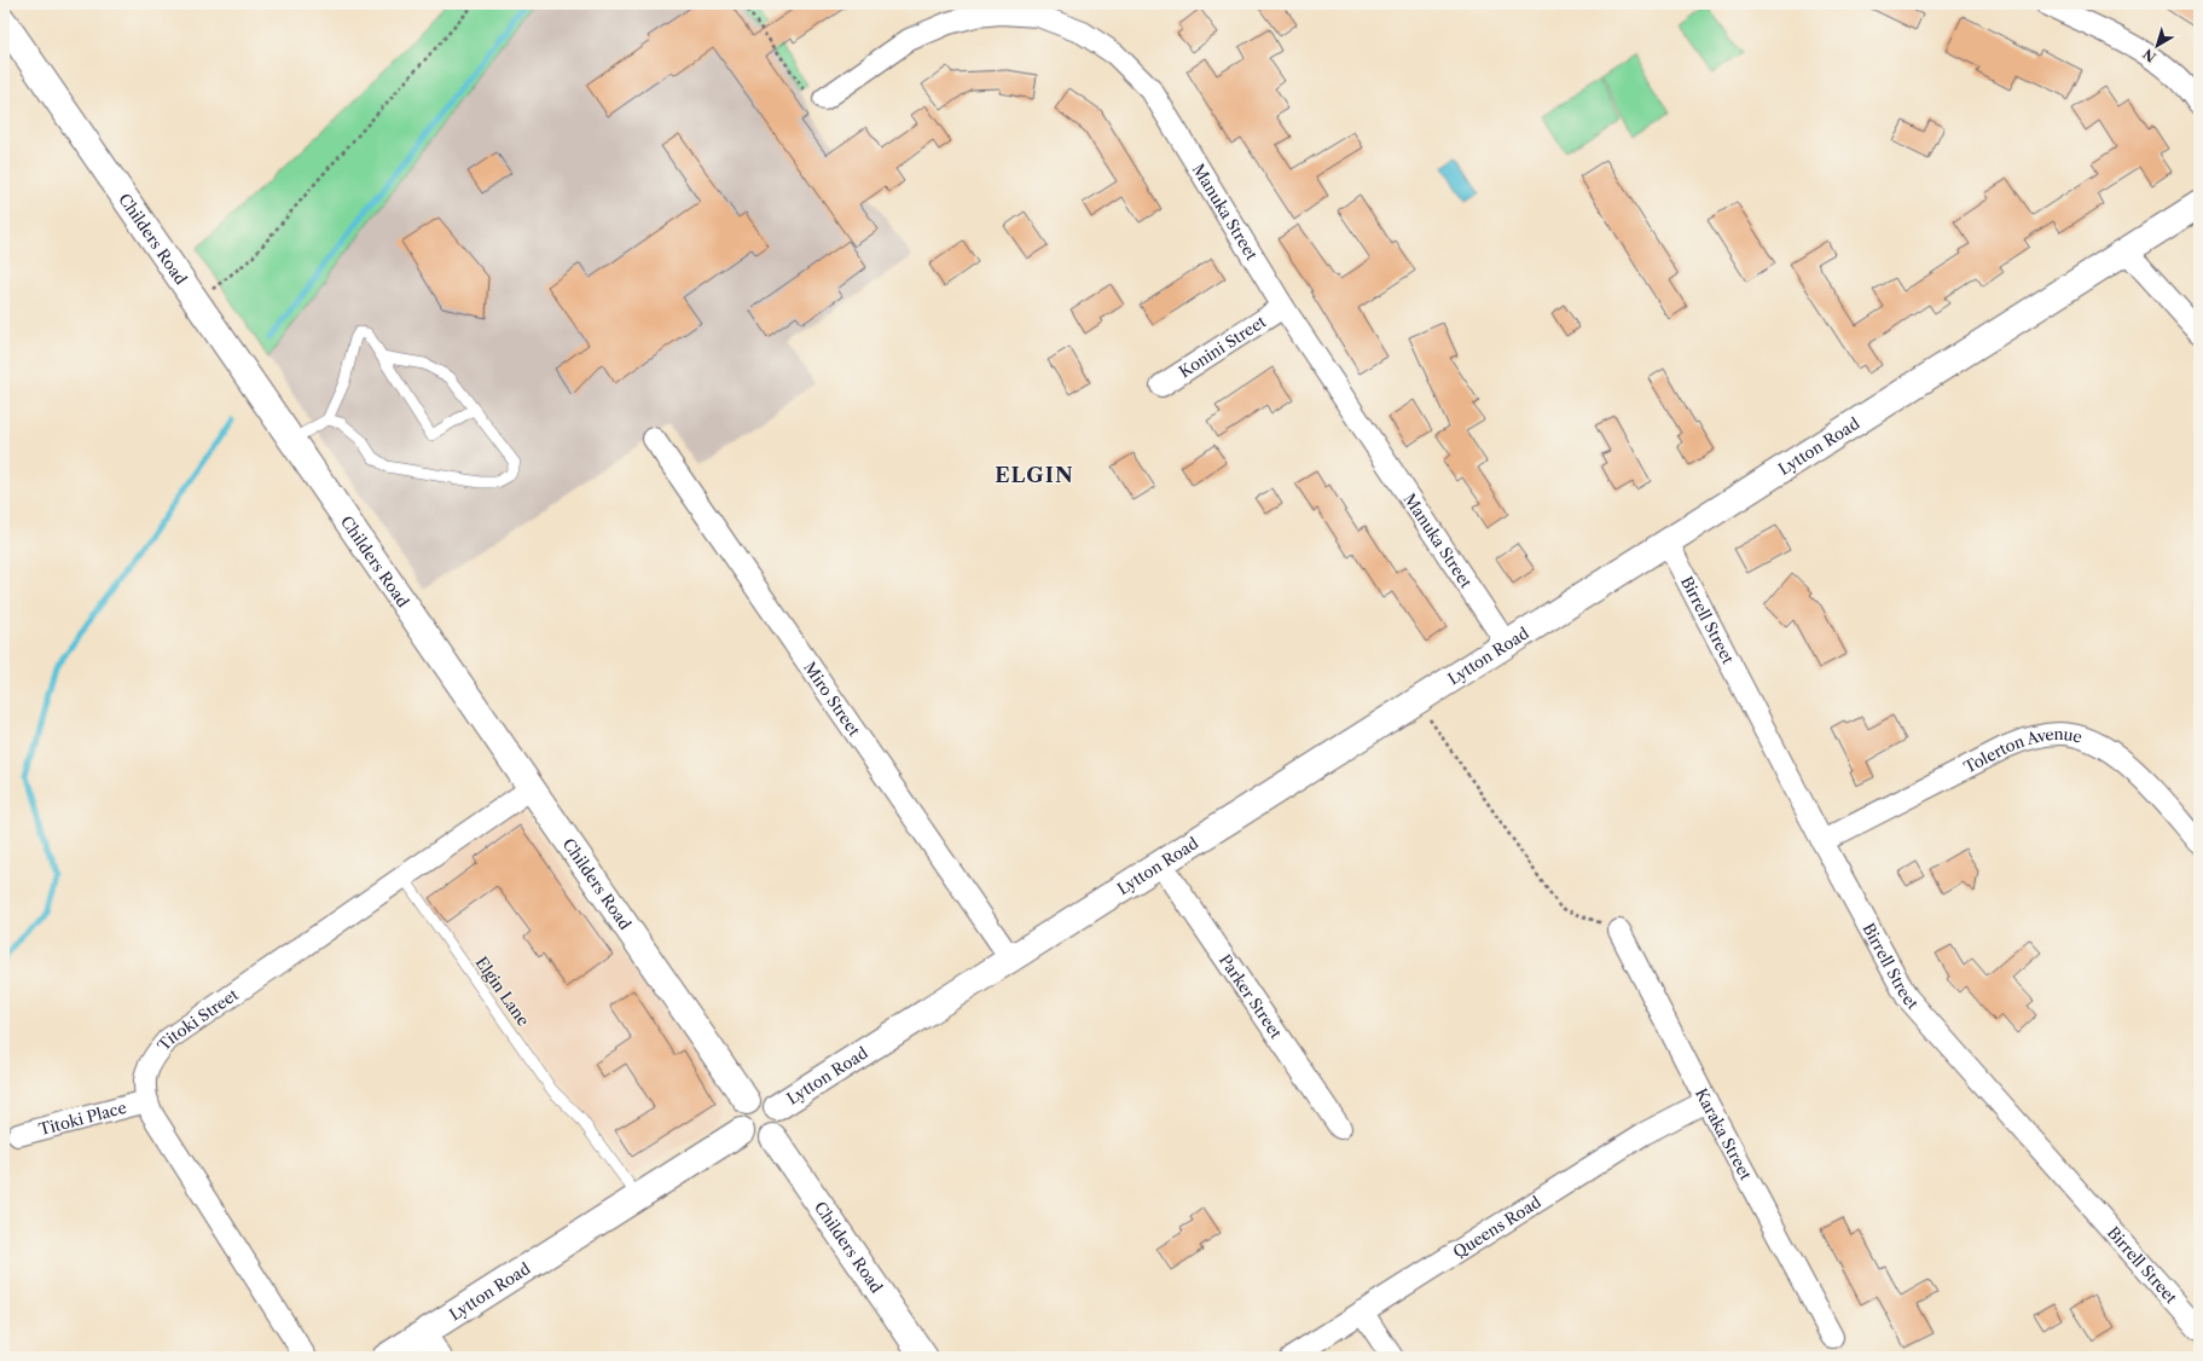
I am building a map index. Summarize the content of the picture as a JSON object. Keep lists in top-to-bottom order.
{
  "streets": {
    "main road": ["Childers Road", "Lytton Road"],
    "street": [
      "Manuka Street",
      "Konini Street",
      "Birrell Street",
      "Miro Street",
      "Tolerton Avenue",
      "Parker Street",
      "Titoki Street",
      "Titoki Place",
      "Karaka Street",
      "Queens Road"
    ],
    "lane": ["Elgin Lane"]
  },
  "crossings": [
    ["Manuka Street", "Konini Street"],
    ["Manuka Street", "Lytton Road"],
    ["Childers Road", "Lytton Road"],
    ["Childers Road", "Titoki Street"],
    ["Lytton Road", "Birrell Street"],
    ["Lytton Road", "Miro Street"],
    ["Lytton Road", "Elgin Lane"],
    ["Lytton Road", "Parker Street"],
    ["Birrell Street", "Tolerton Avenue"],
    ["Elgin Lane", "Titoki Street"],
    ["Titoki Street", "Titoki Place"],
    ["Karaka Street", "Queens Road"]
  ],
  "districts": ["ELGIN"],
  "north": "bottom left"
}
